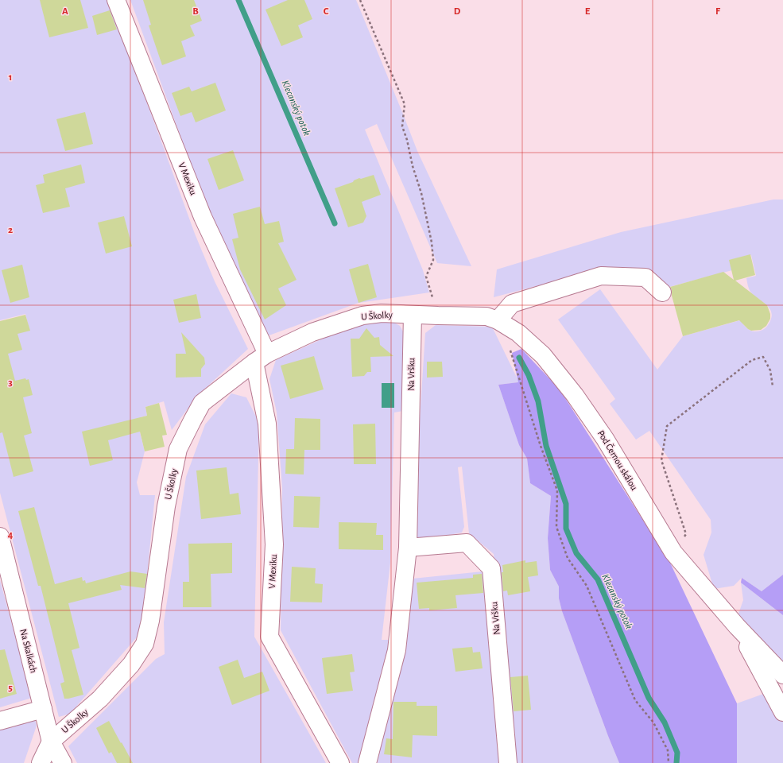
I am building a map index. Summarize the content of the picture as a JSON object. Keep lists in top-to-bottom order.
{
  "streets": {
    "street": [
      "V Mexiku",
      "U Školky",
      "Na Vršku",
      "Pod Černou skálou",
      "Na Skalkách"
    ]
  },
  "crossings": [
    ["V Mexiku", "U Školky"],
    ["U Školky", "Na Vršku"],
    ["U Školky", "Pod Černou skálou"],
    ["U Školky", "Na Skalkách"],
    ["Na Vršku", "Pod Černou skálou"]
  ],
  "water": ["Klecanský potok"],
  "grid": {
    "columns": [
      "A",
      "B",
      "C",
      "D",
      "E",
      "F"
    ],
    "rows": [
      "1",
      "2",
      "3",
      "4",
      "5"
    ]
  }
}
